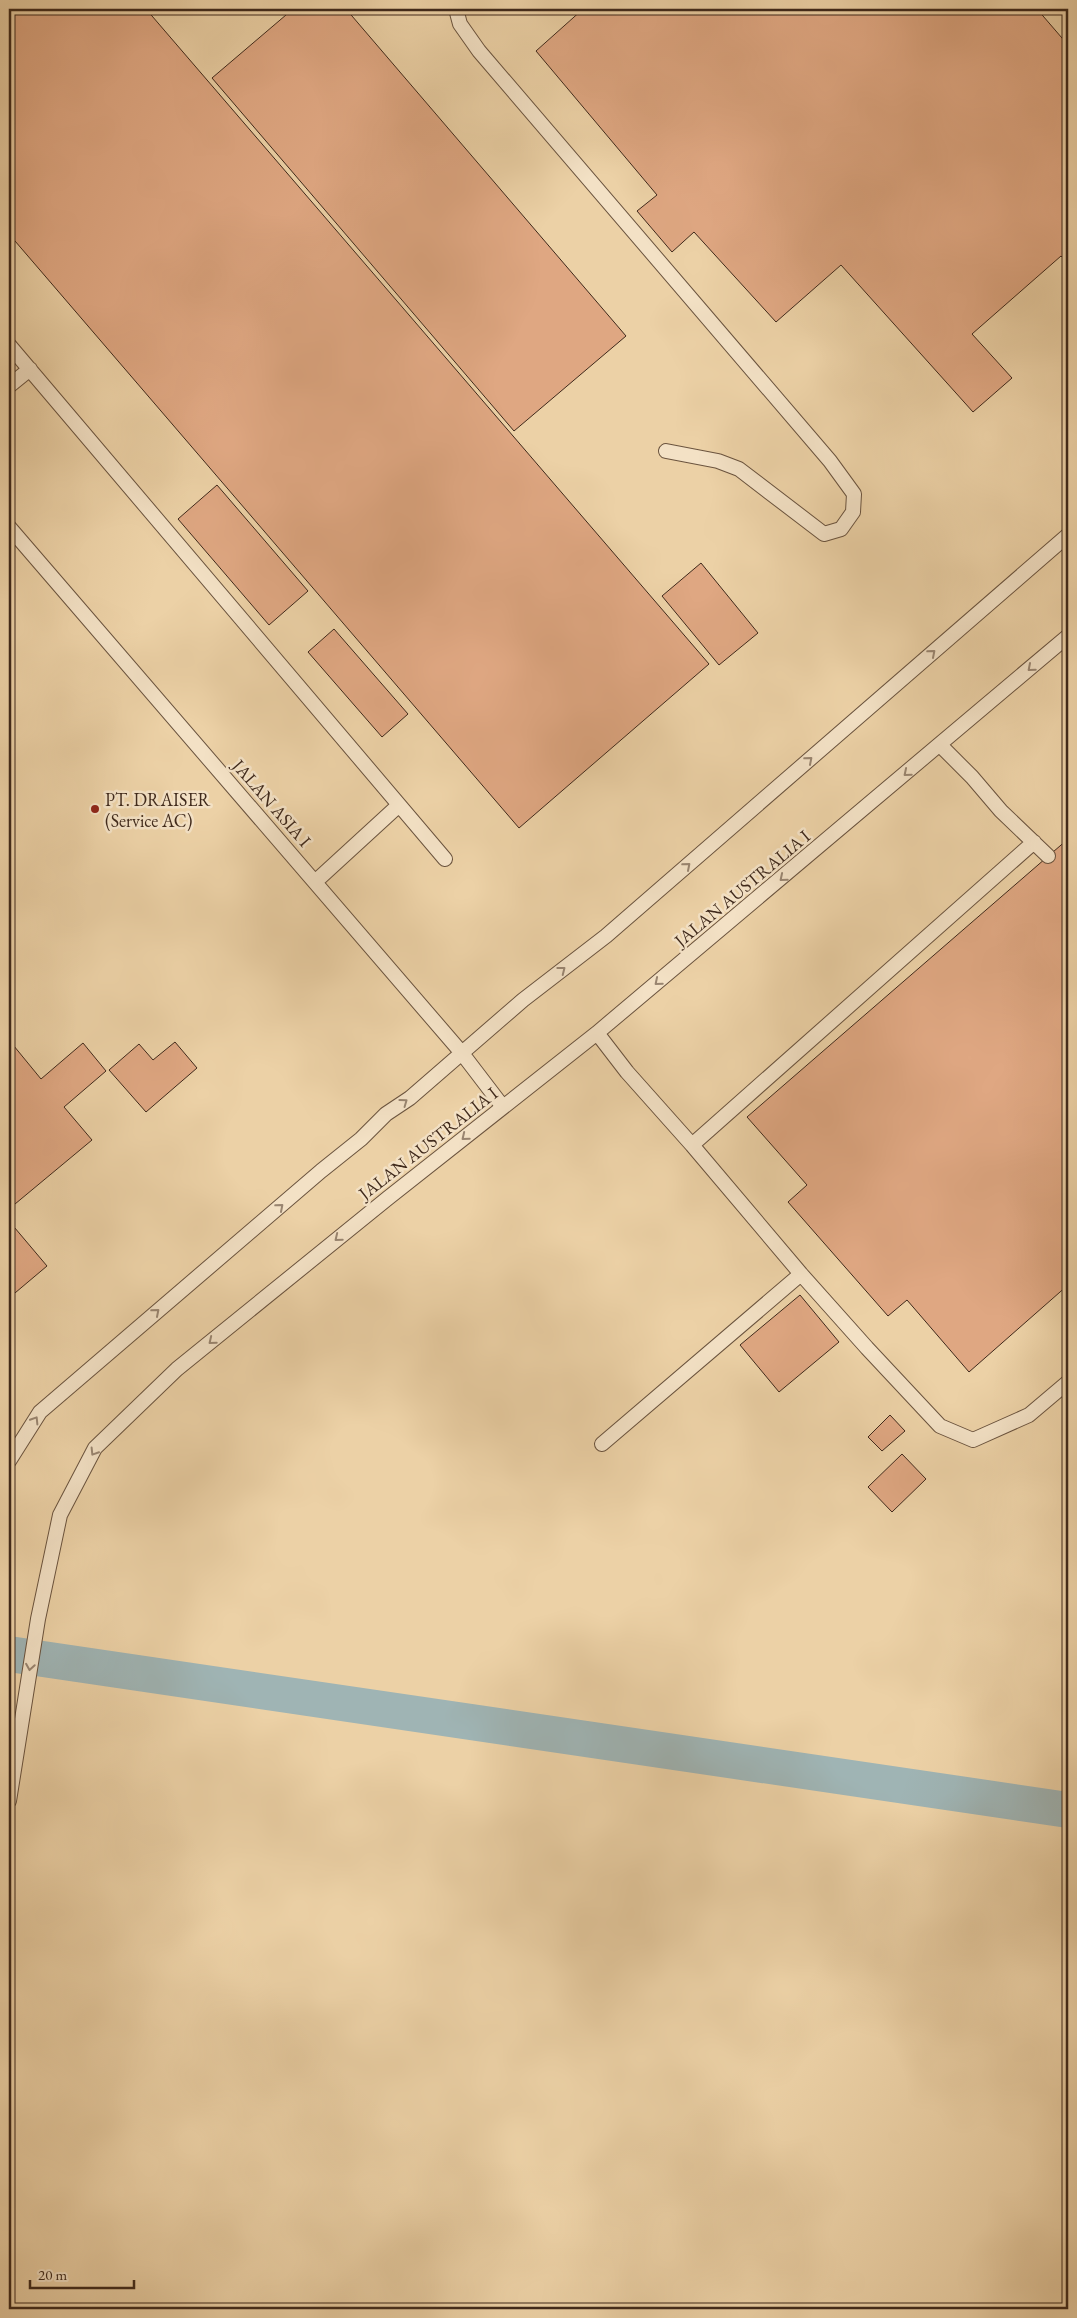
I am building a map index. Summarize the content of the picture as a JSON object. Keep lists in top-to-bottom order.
{
  "streets": {
    "lane": ["JALAN ASIA I", "JALAN AUSTRALIA I"]
  },
  "crossings": [
    ["JALAN ASIA I", "JALAN AUSTRALIA I"]
  ],
  "places": ["PT. DRAISER (Service AC)"],
  "scale_bar": "20 m"
}
